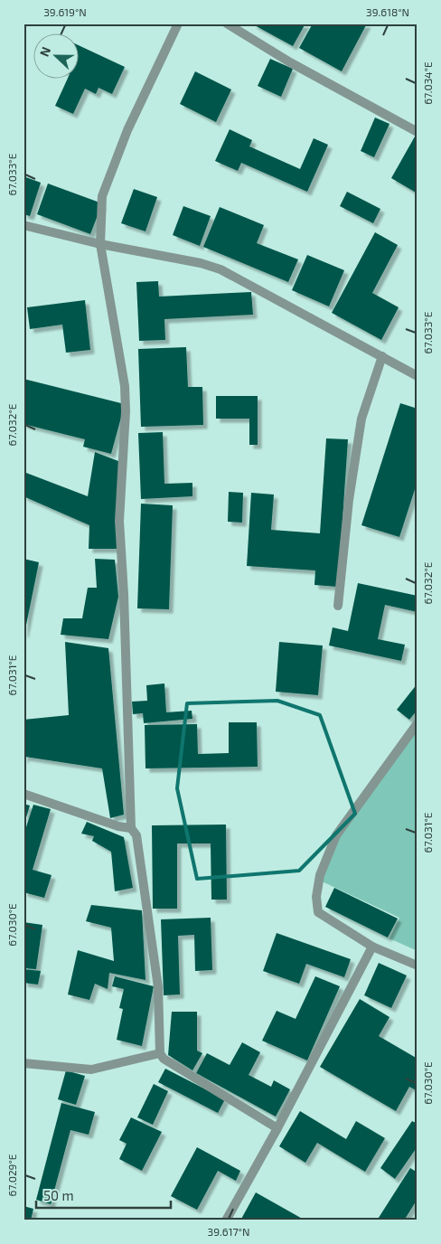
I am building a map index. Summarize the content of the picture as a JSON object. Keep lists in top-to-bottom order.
{
  "scale_bar": "50 m",
  "north": "left",
  "coordinates": [
    "39.619°N",
    "39.618°N",
    "67.034°E",
    "67.033°E",
    "67.032°E",
    "67.031°E",
    "67.030°E",
    "67.029°E",
    "39.617°N"
  ]
}
